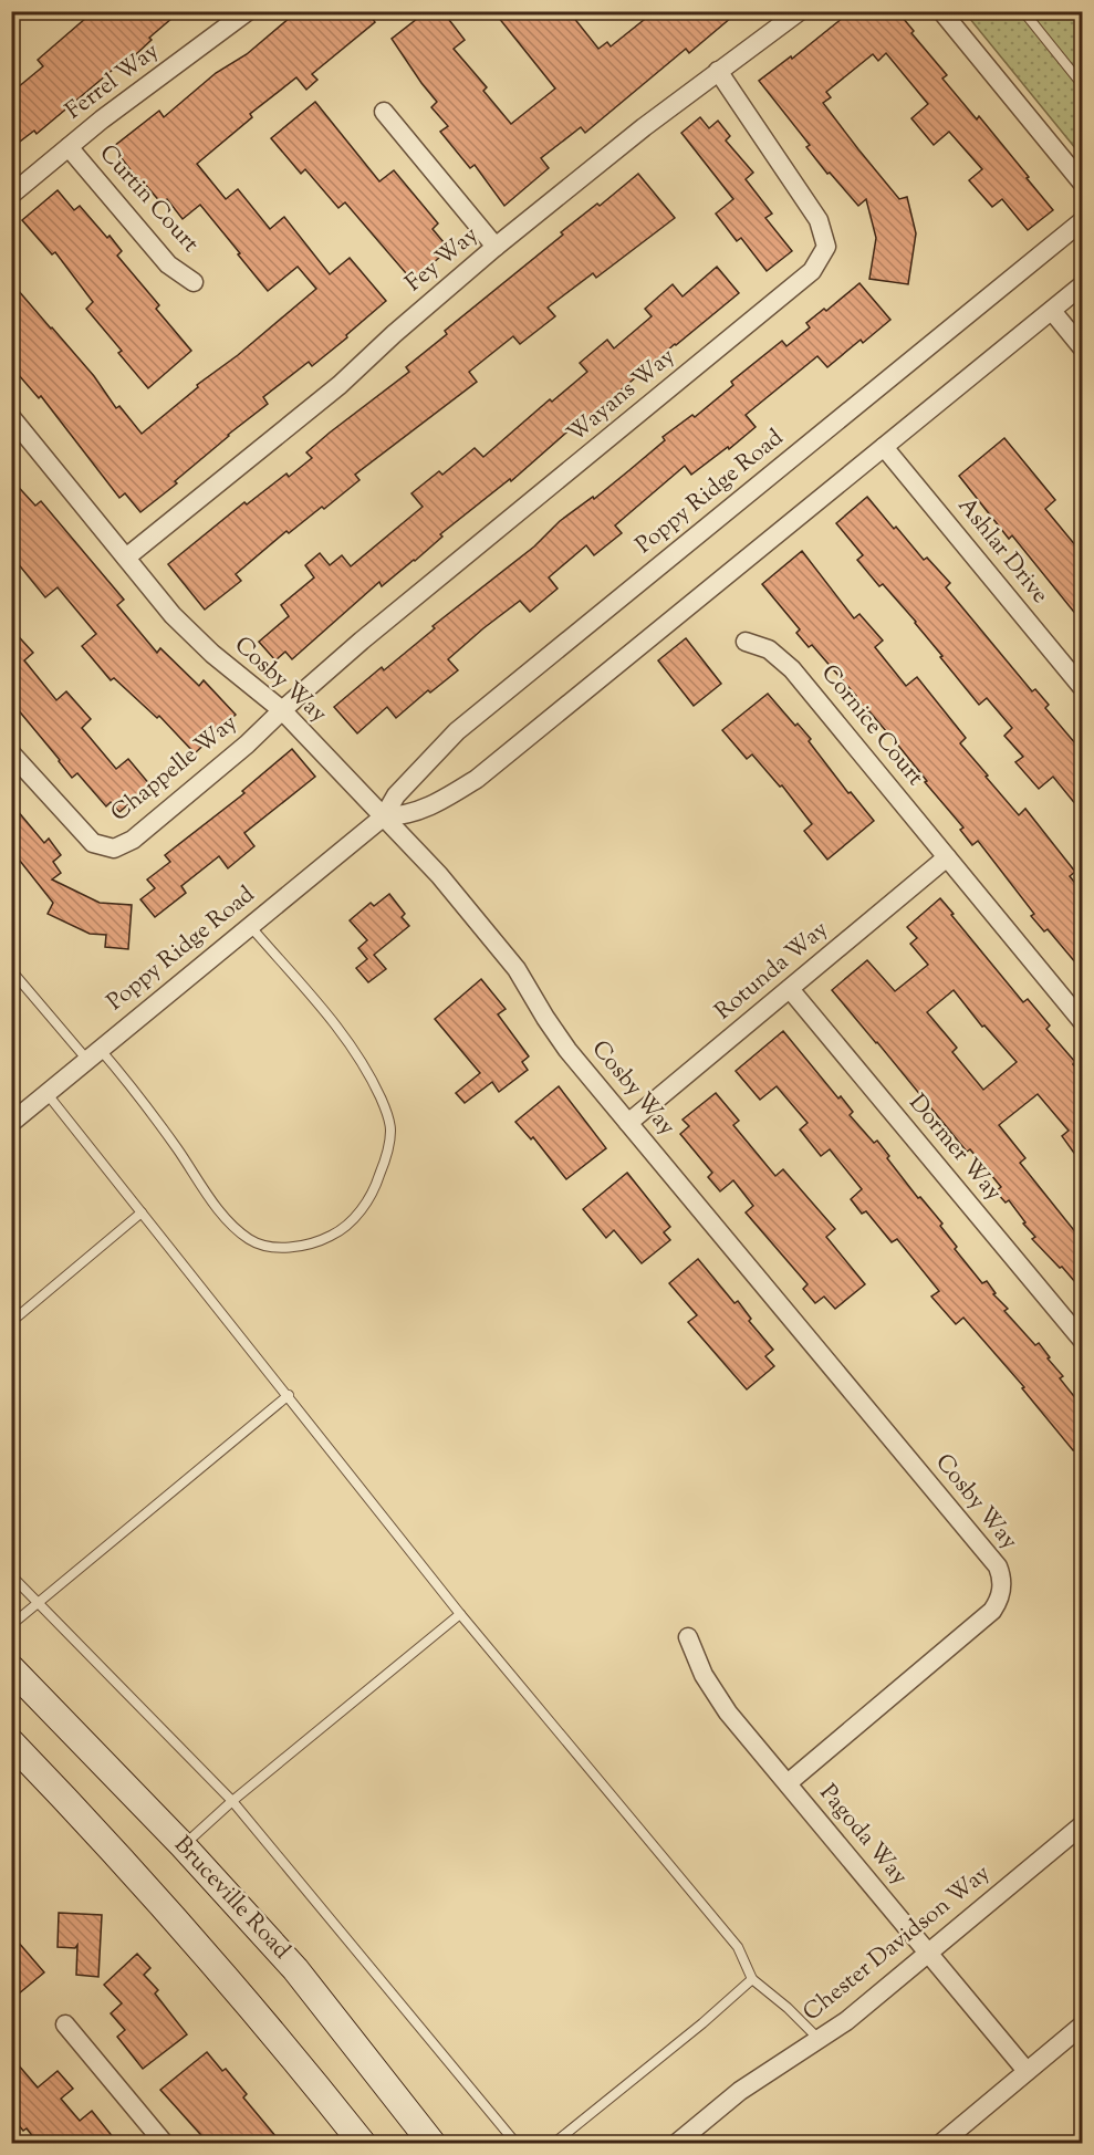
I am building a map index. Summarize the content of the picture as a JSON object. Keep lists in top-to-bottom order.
{
  "streets": {
    "main road": ["Bruceville Road"],
    "street": [
      "Ferrel Way",
      "Curtin Court",
      "Fey Way",
      "Wayans Way",
      "Poppy Ridge Road",
      "Ashlar Drive",
      "Cosby Way",
      "Cornice Court",
      "Chappelle Way",
      "Rotunda Way",
      "Dormer Way",
      "Pagoda Way",
      "Chester Davidson Way"
    ]
  },
  "crossings": [
    ["Ferrel Way", "Curtin Court"],
    ["Fey Way", "Wayans Way"],
    ["Fey Way", "Cosby Way"],
    ["Wayans Way", "Cosby Way"],
    ["Wayans Way", "Chappelle Way"],
    ["Poppy Ridge Road", "Cosby Way"],
    ["Cosby Way", "Chappelle Way"],
    ["Cosby Way", "Rotunda Way"],
    ["Cosby Way", "Pagoda Way"],
    ["Cornice Court", "Rotunda Way"],
    ["Rotunda Way", "Dormer Way"],
    ["Pagoda Way", "Chester Davidson Way"]
  ]
}
